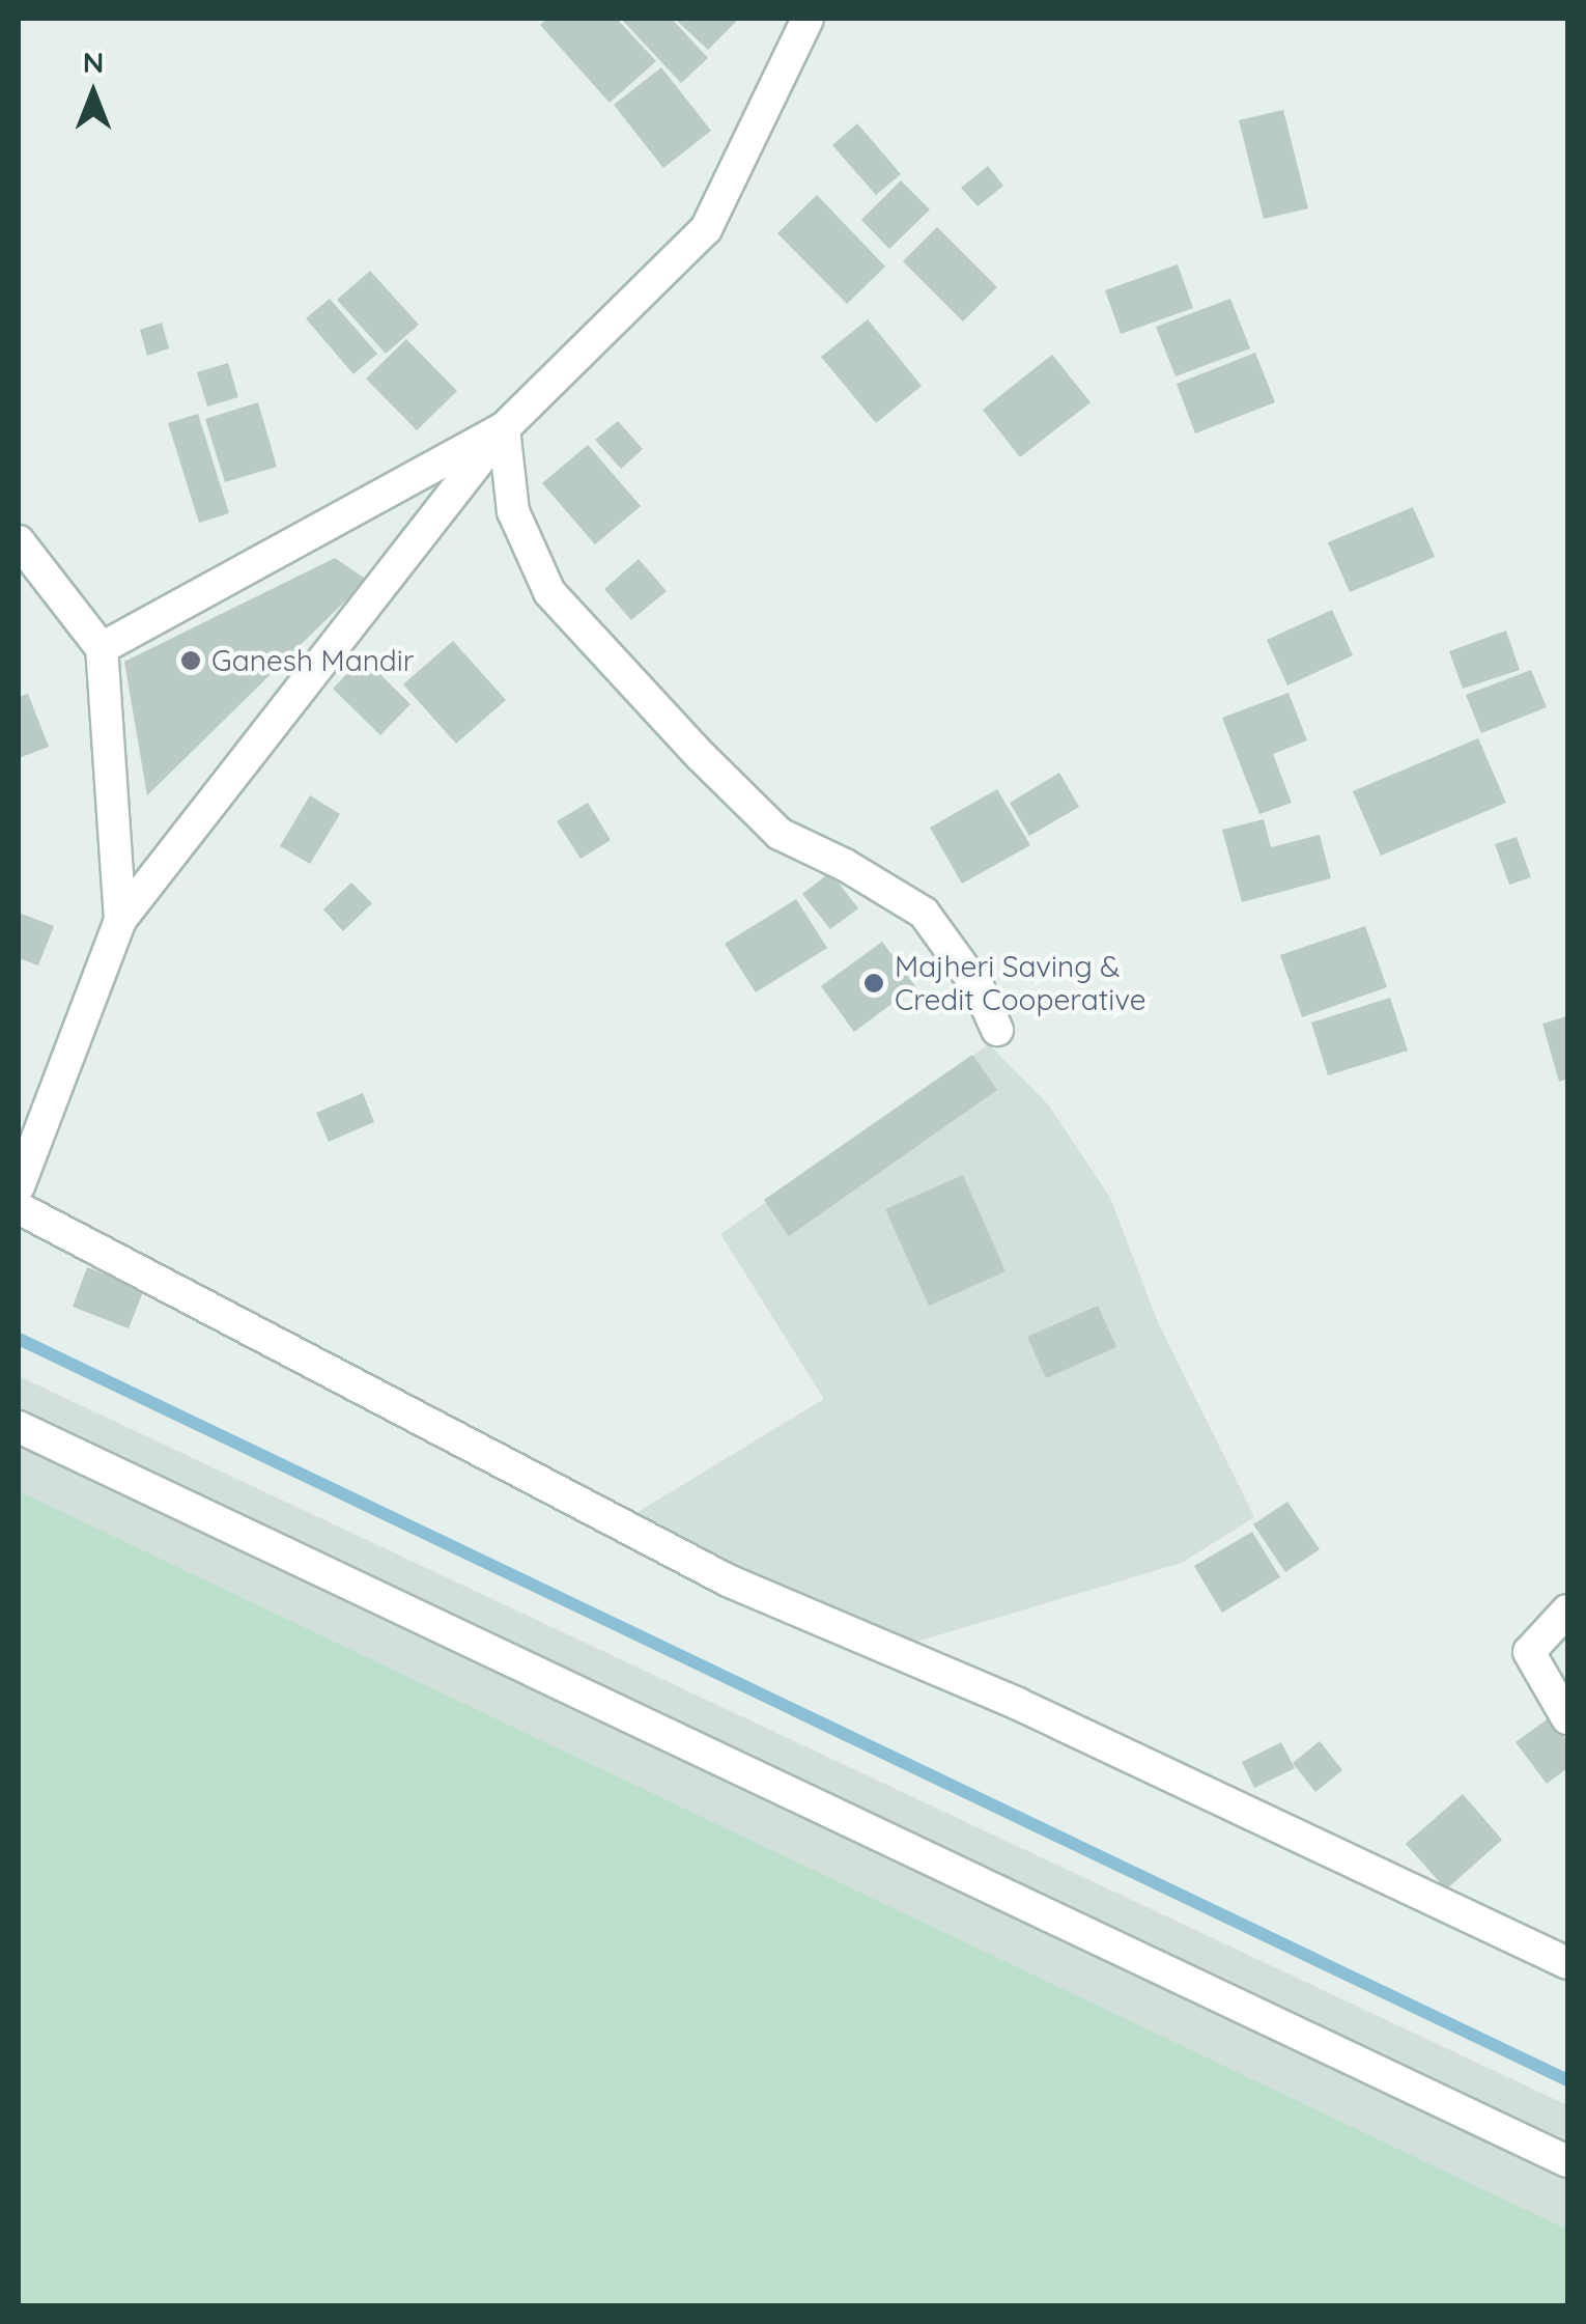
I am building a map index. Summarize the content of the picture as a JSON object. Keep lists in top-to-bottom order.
{
  "places": ["Ganesh Mandir", "Majheri Saving & Credit Cooperative"],
  "north": "top"
}
